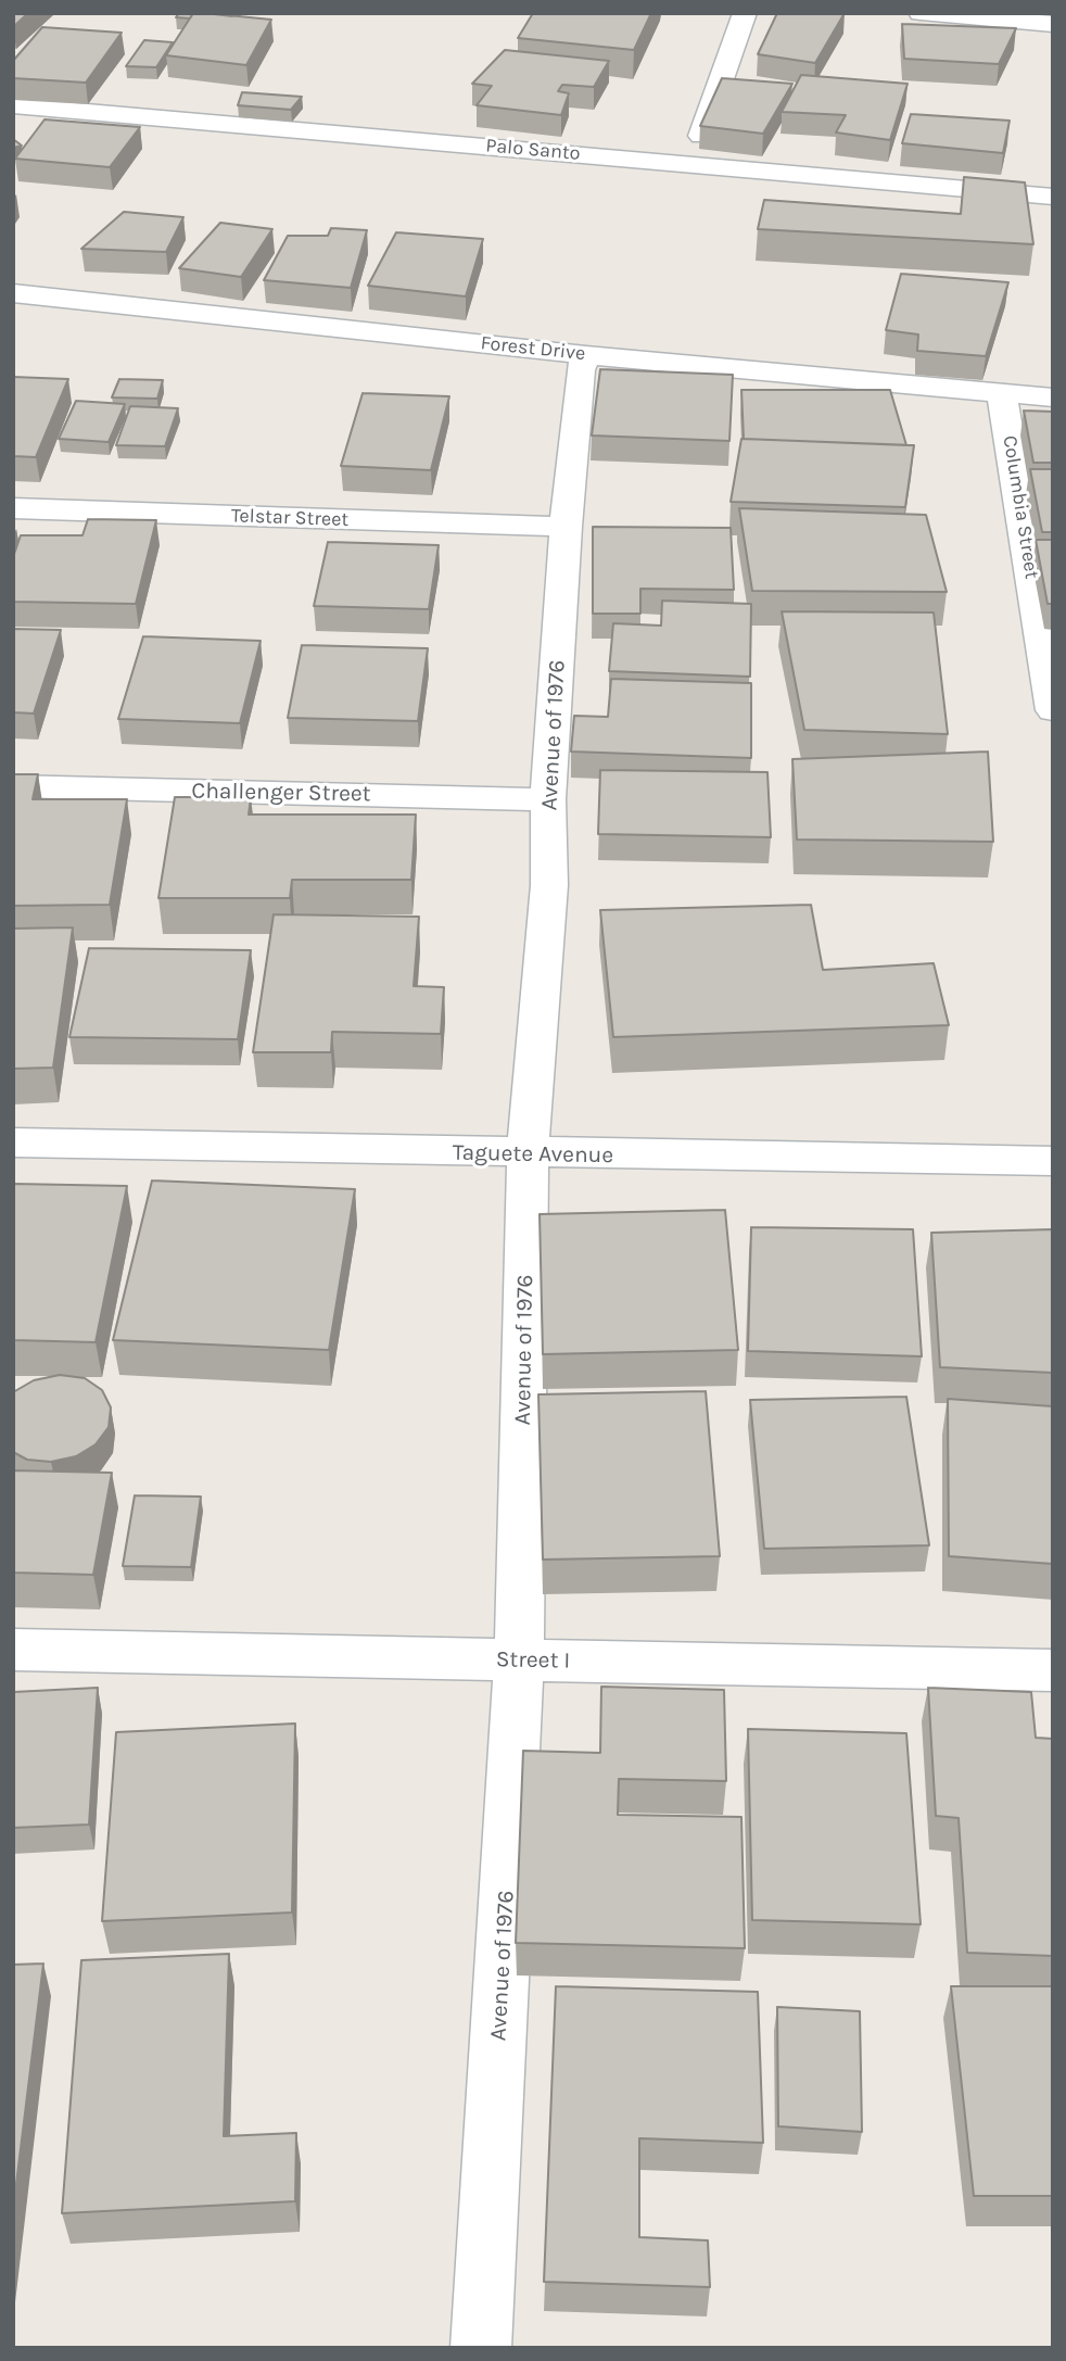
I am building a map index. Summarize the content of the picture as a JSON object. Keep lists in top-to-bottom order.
{
  "streets": {
    "street": [
      "Palo Santo",
      "Forest Drive",
      "Columbia Street",
      "Telstar Street",
      "Avenue of 1976",
      "Challenger Street",
      "Taguete Avenue",
      "Street I"
    ]
  },
  "crossings": [
    ["Forest Drive", "Columbia Street"],
    ["Forest Drive", "Avenue of 1976"],
    ["Telstar Street", "Avenue of 1976"],
    ["Avenue of 1976", "Challenger Street"],
    ["Avenue of 1976", "Taguete Avenue"],
    ["Avenue of 1976", "Street I"]
  ]
}
